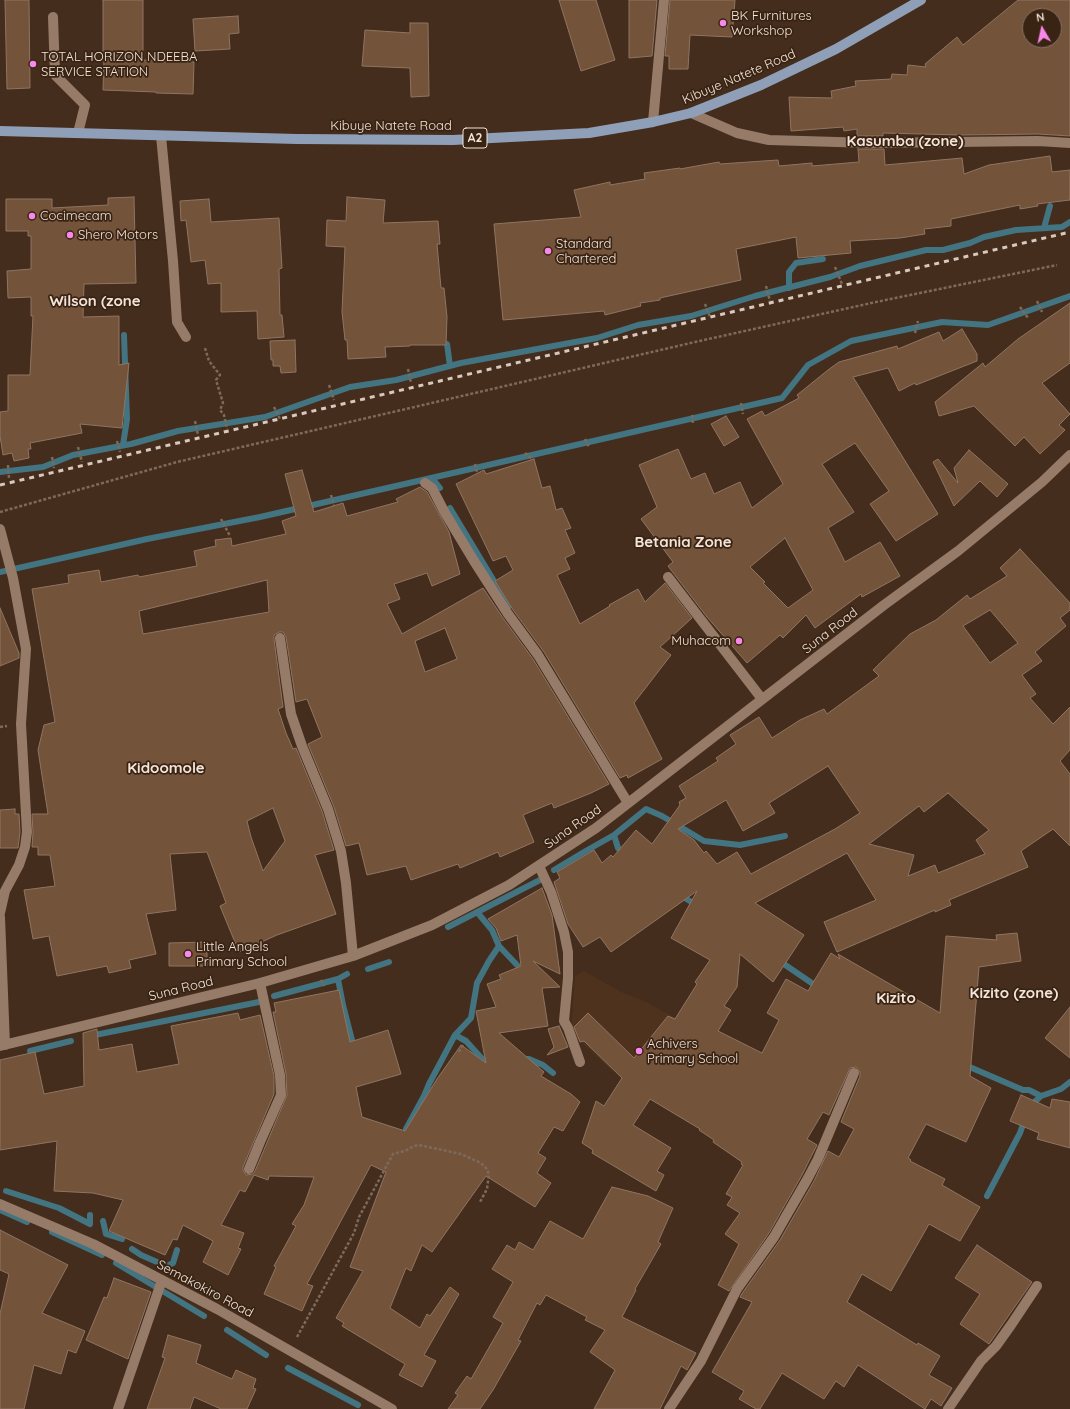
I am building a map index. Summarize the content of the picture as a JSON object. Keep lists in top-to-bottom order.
{
  "streets": {
    "main road": ["Kibuye Natete Road", "A2"],
    "street": ["Suna Road", "Semakokiro Road"]
  },
  "districts": [
    "Kasumba (zone)",
    "Wilson (zone",
    "Betania Zone",
    "Kidoomole",
    "Kizito (zone)",
    "Kizito"
  ],
  "places": [
    "BK Furnitures Workshop",
    "TOTAL HORIZON NDEEBA SERVICE STATION",
    "Cocimecam",
    "Shero Motors",
    "Standard Chartered",
    "Muhacom",
    "Little Angels Primary School",
    "Achivers Primary School"
  ],
  "north": "top"
}
